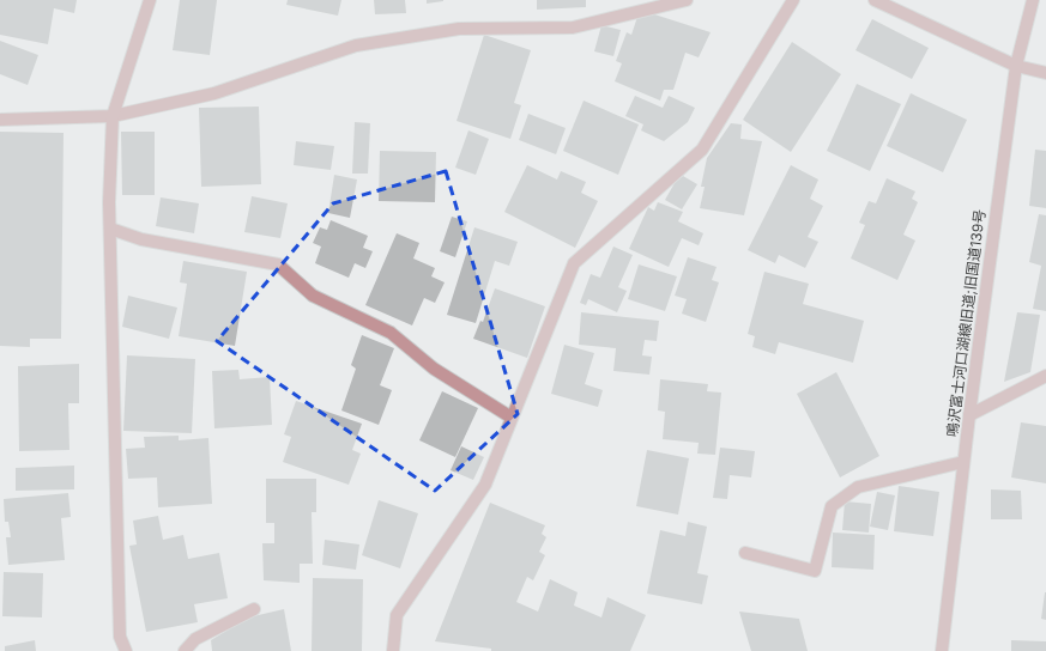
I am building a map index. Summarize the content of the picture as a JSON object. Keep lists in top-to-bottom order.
{
  "streets": {
    "street": ["鳴沢富士河口湖線旧道;旧国道139号"]
  }
}
